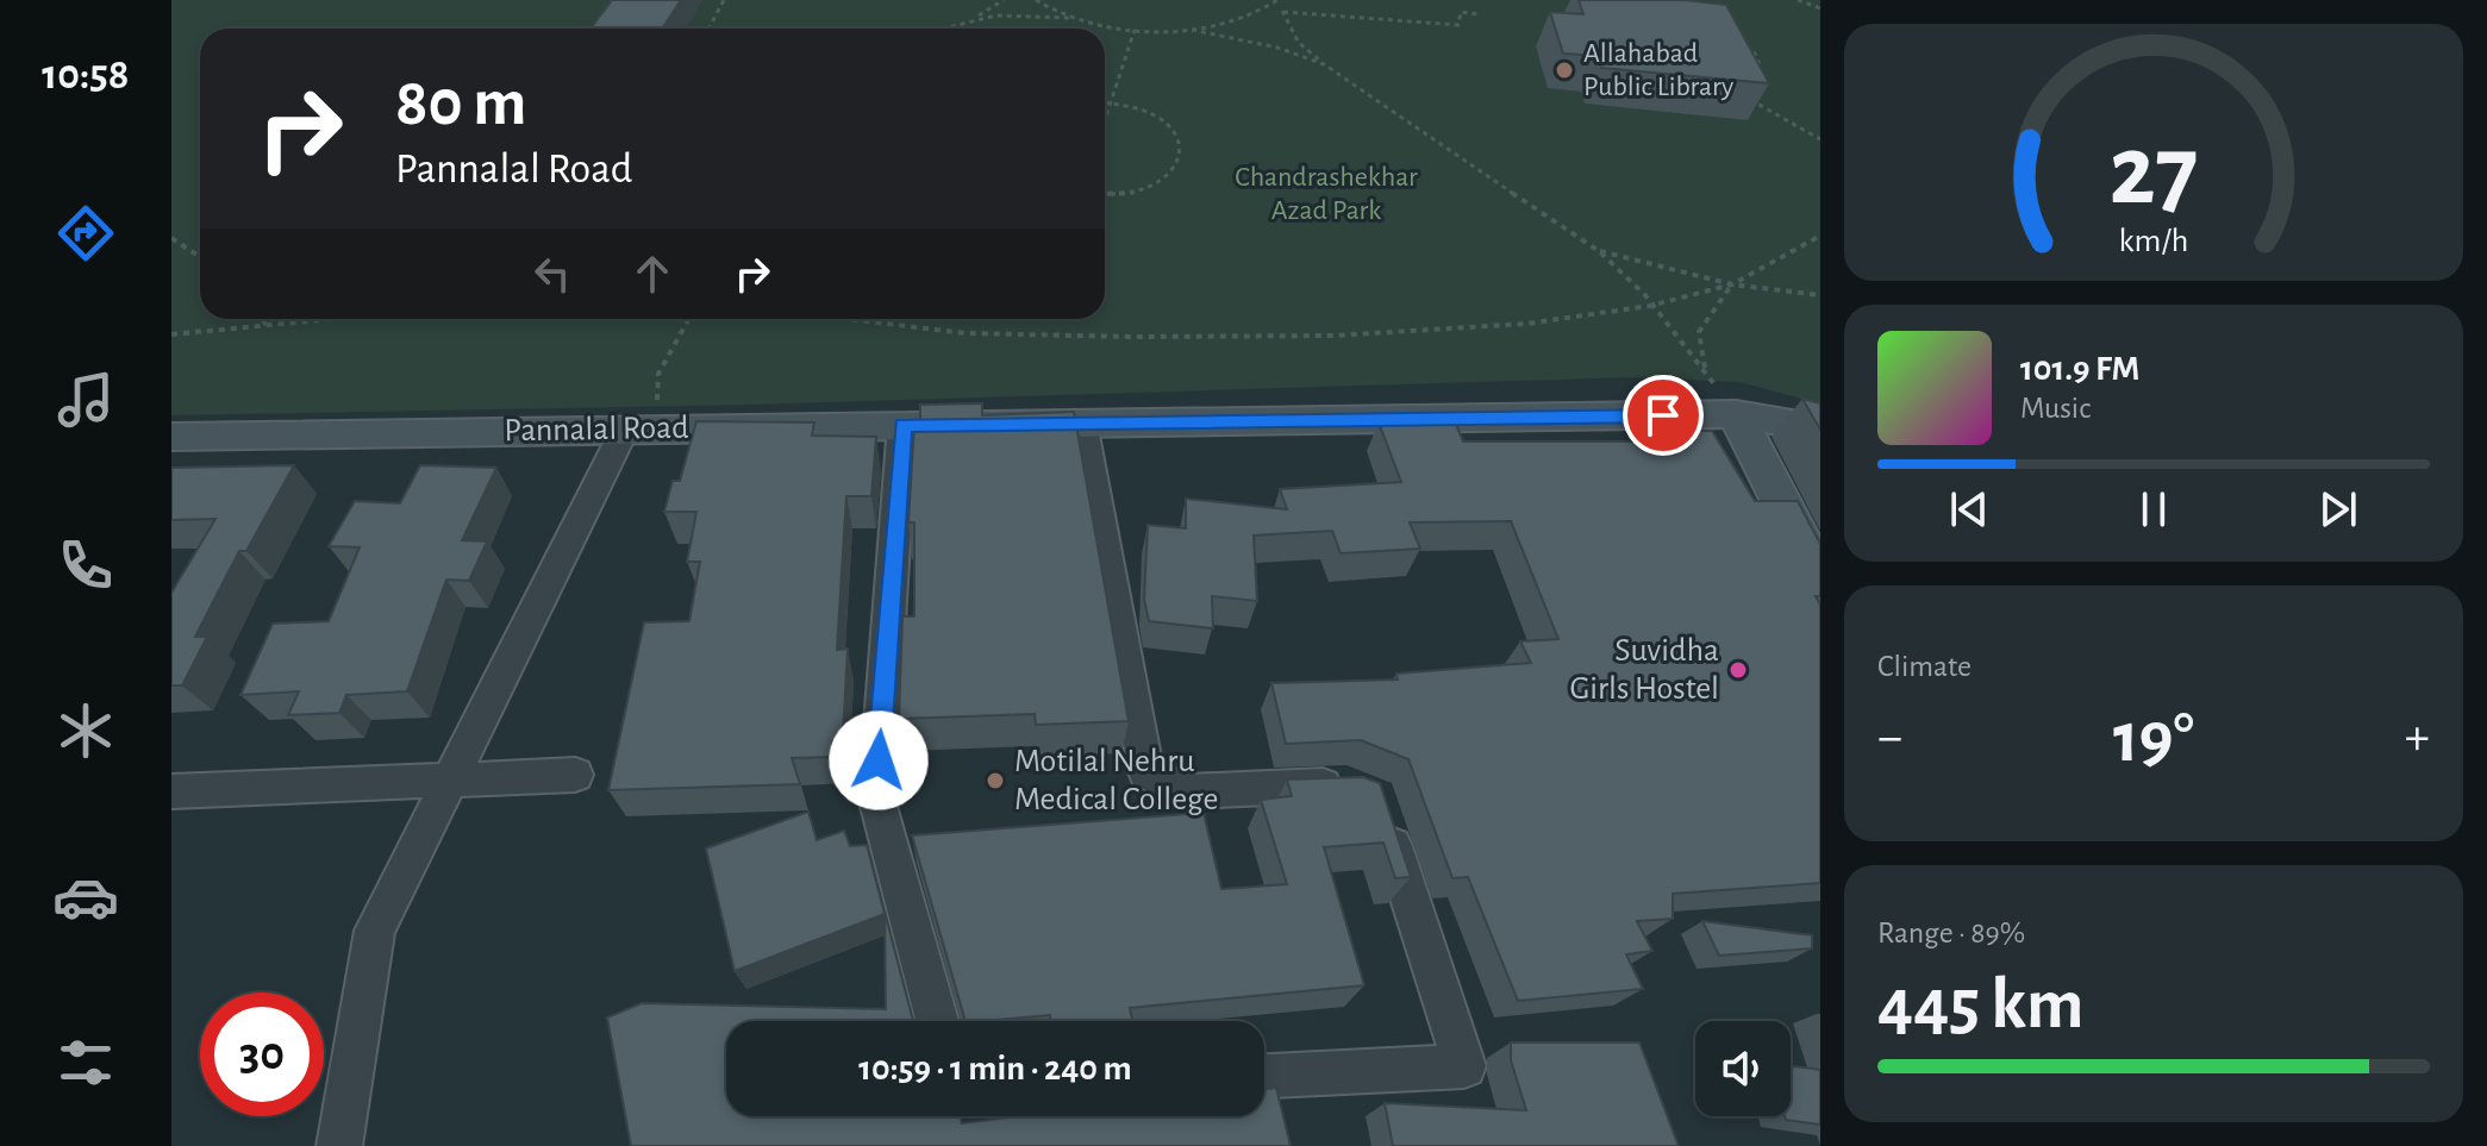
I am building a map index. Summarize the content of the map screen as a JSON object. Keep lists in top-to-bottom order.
{
  "streets": {
    "street": ["Pannalal Road"]
  },
  "parks": ["Chandrashekhar Azad Park"],
  "places": ["Allahabad Public Library", "Suvidha Girls Hostel", "Motilal Nehru Medical College"],
  "page": {
    "tabs": "10:58",
    "turn": ["80 m", "Pannalal Road"],
    "song": ["101.9 FM", "Music"],
    "tile": [
      "Climate",
      ["Range · 89%", "445 km"]
    ],
    "heat": ["−", "19°", "+"],
    "limit": "30",
    "trip": "10:59 · 1 min · 240 m",
    "gauge": ["27", "km/h"]
  }
}
